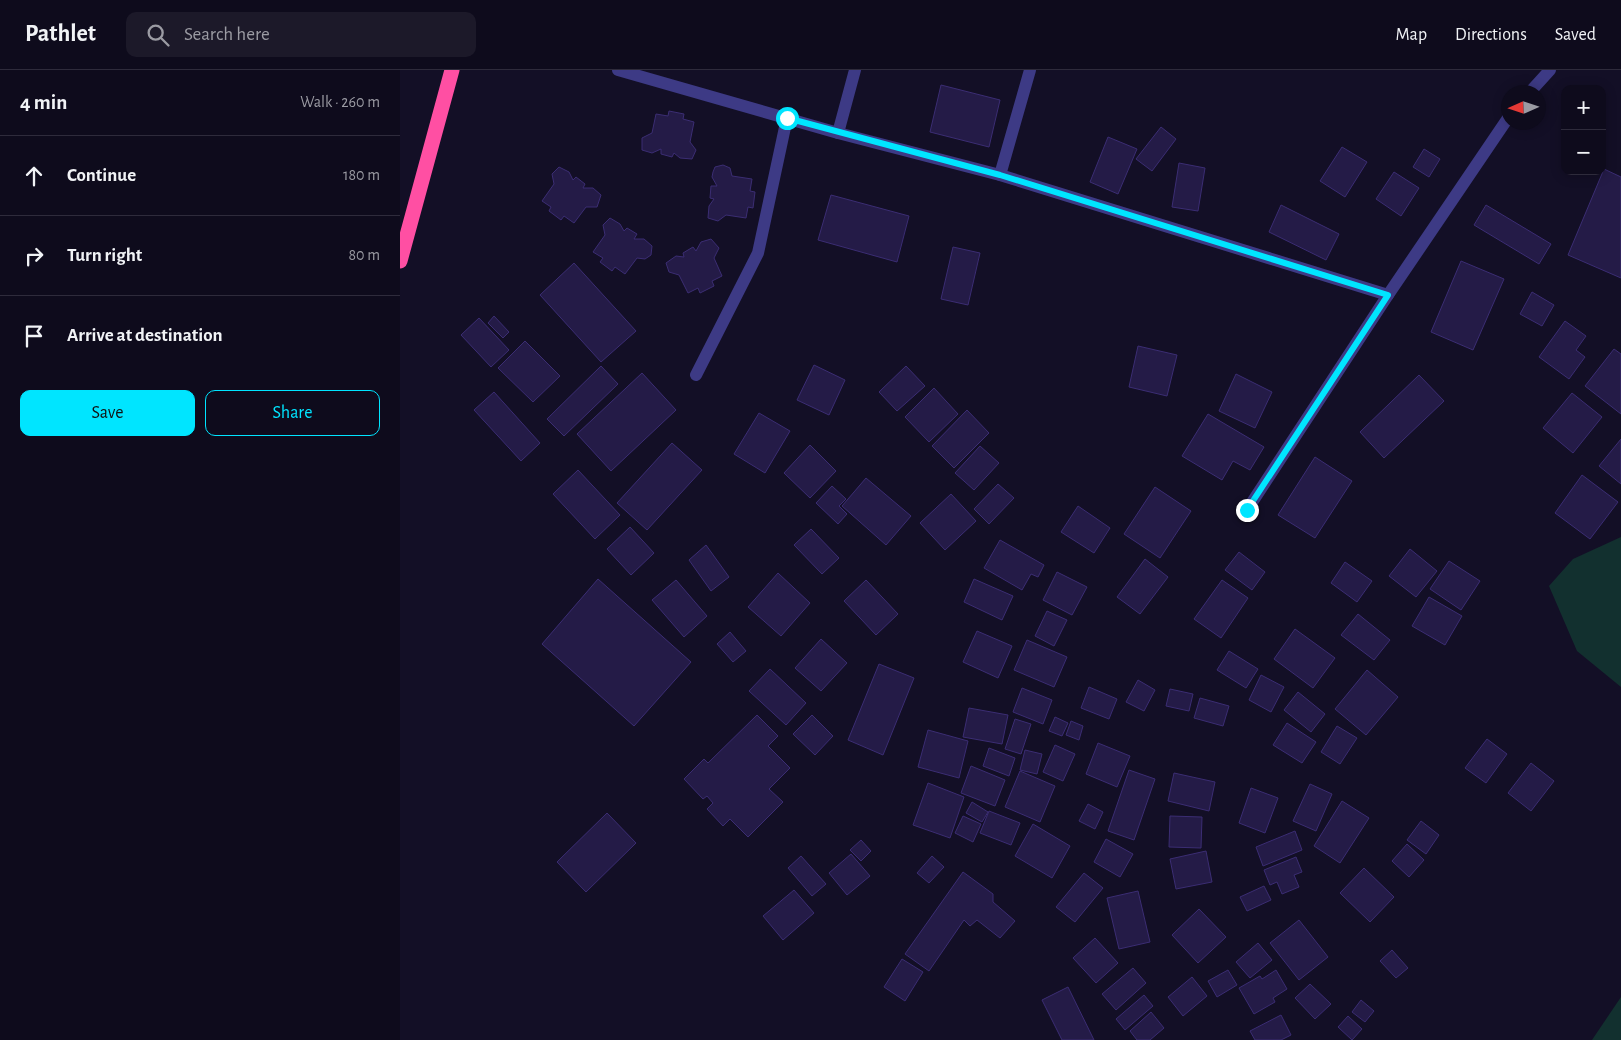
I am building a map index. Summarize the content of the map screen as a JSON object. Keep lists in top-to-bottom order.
{
  "north": "left",
  "page": {
    "header": "Pathlet",
    "search": "Search here",
    "nav": ["Map", "Directions", "Saved"],
    "heading": ["4 min", "Walk · 260 m"],
    "map_buttons": ["+", "−"],
    "list": [
      ["Continue", "180 m"],
      ["Turn right", "80 m"],
      "Arrive at destination"
    ],
    "buttons": ["Save", "Share"]
  }
}
